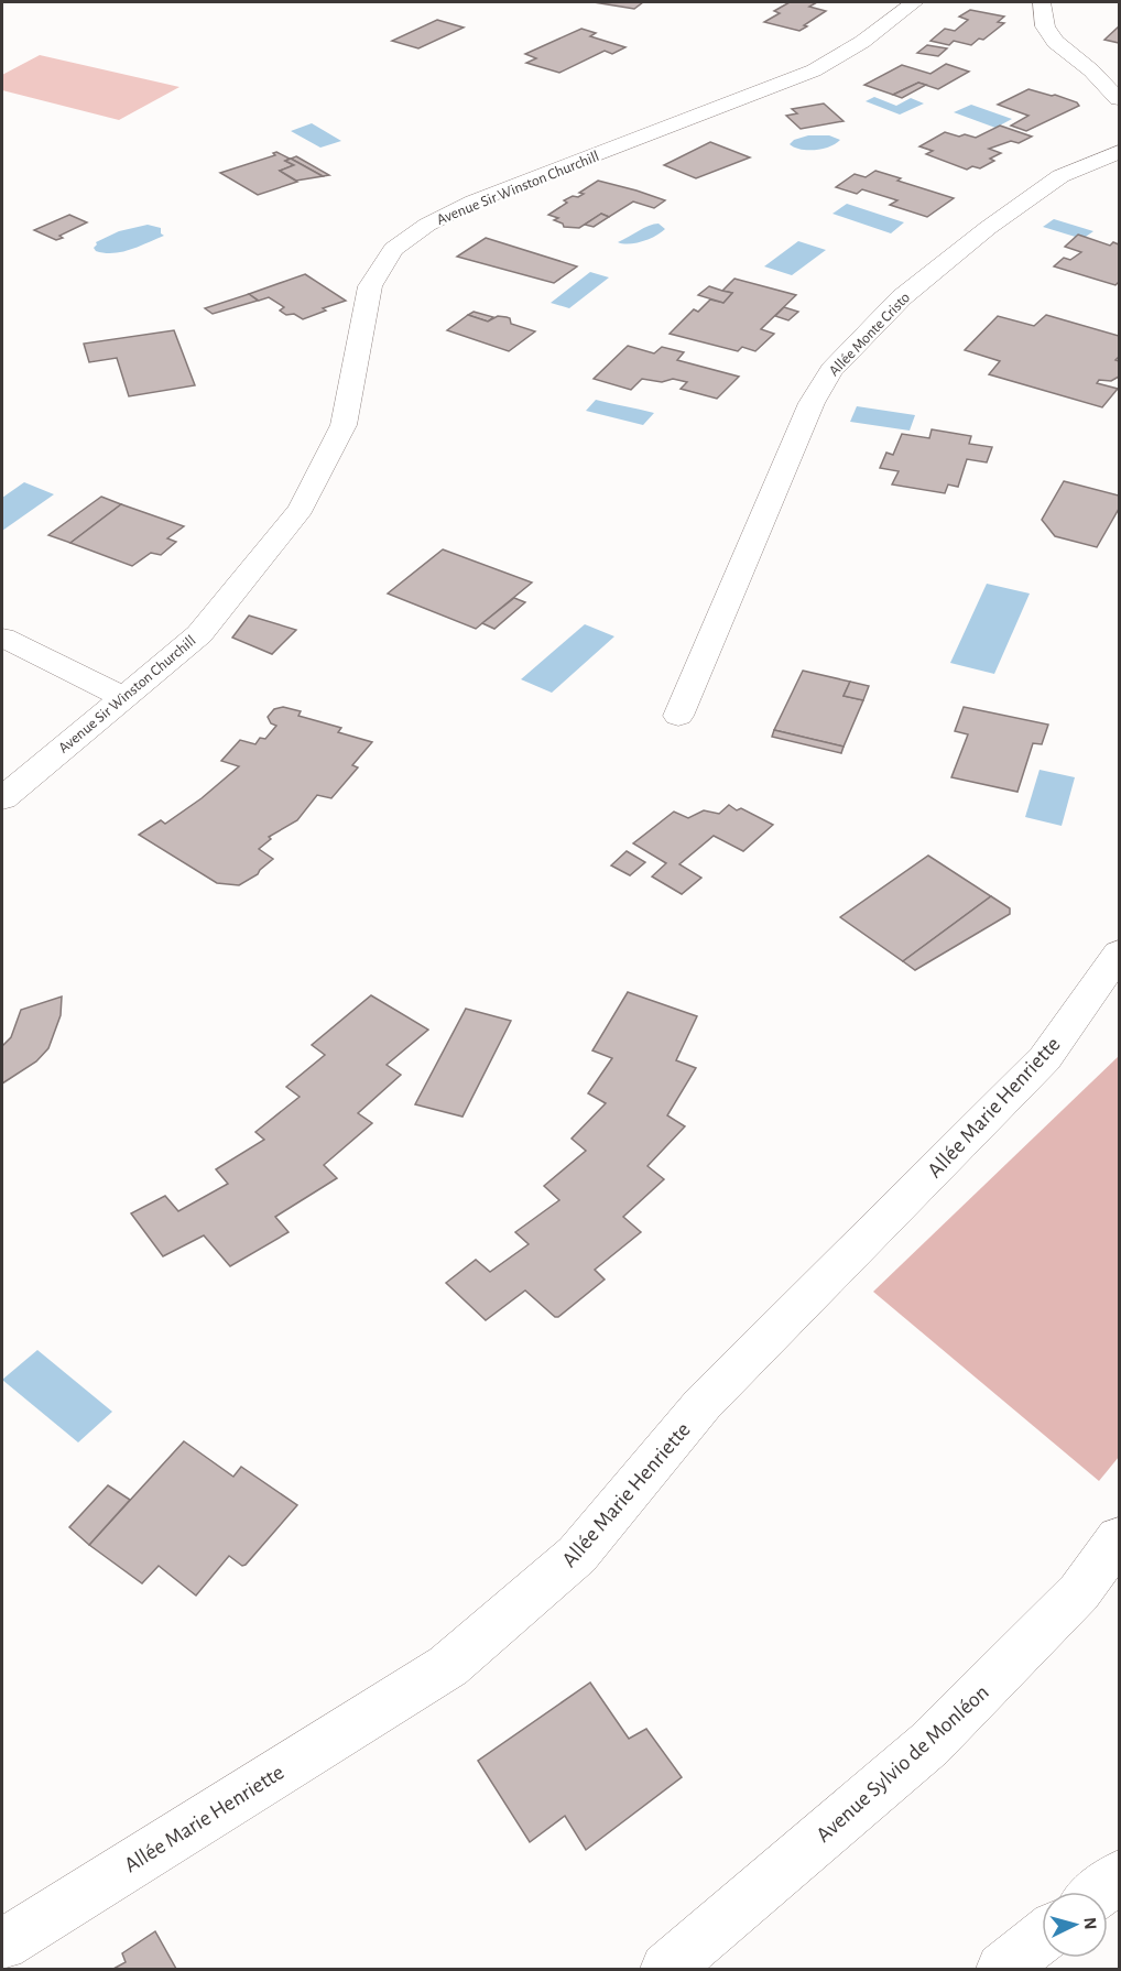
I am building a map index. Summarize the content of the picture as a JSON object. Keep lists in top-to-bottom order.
{
  "streets": {
    "street": [
      "Avenue Sir Winston Churchill",
      "Allée Monte Cristo",
      "Allée Marie Henriette",
      "Avenue Sylvio de Monléon"
    ]
  },
  "north": "right"
}
